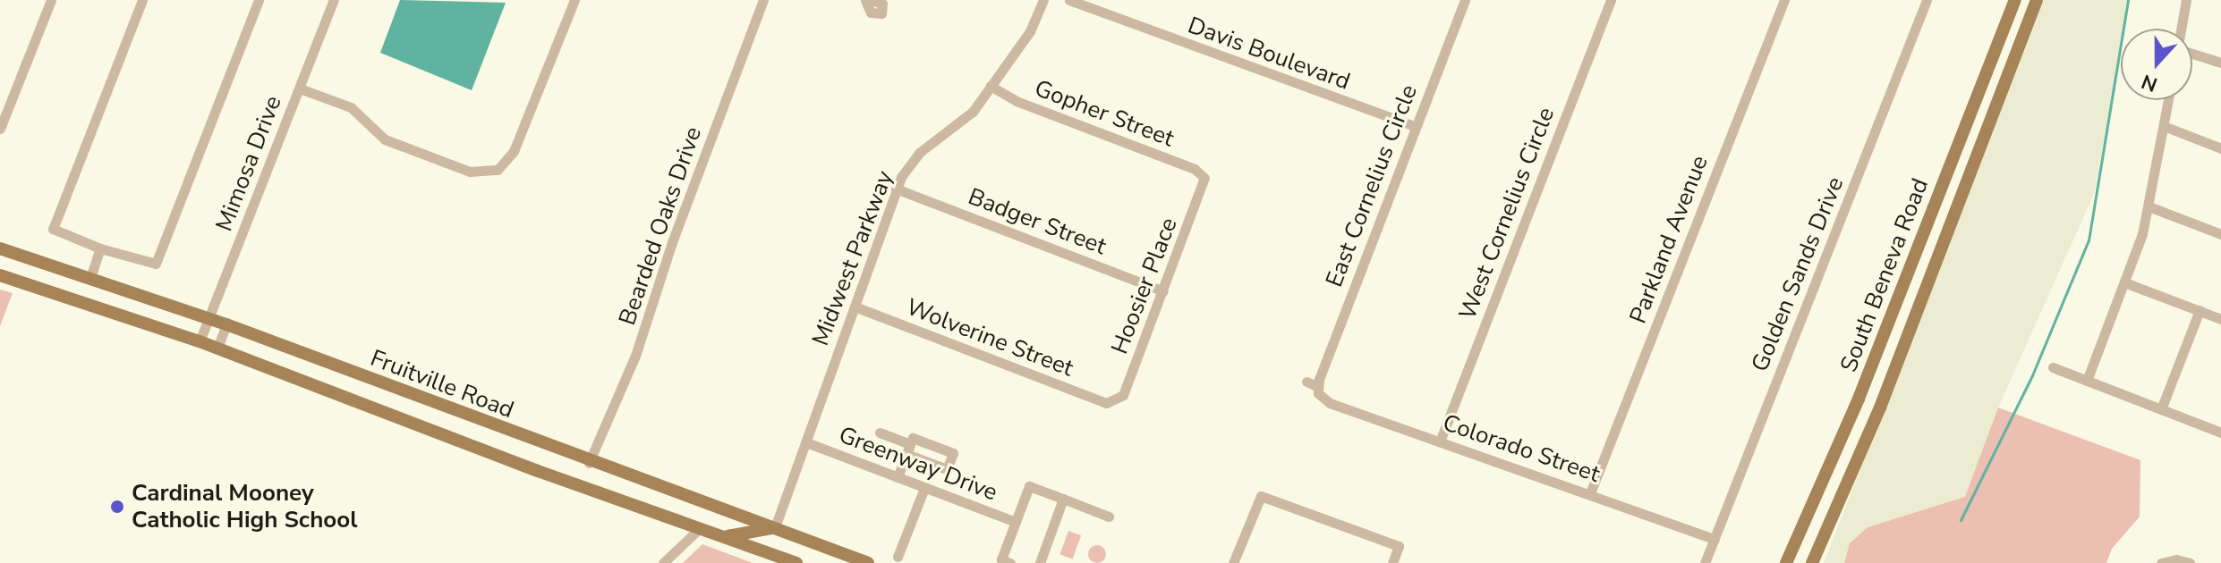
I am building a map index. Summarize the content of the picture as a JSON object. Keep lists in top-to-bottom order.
{
  "streets": {
    "main road": ["South Beneva Road", "Fruitville Road"],
    "street": [
      "Davis Boulevard",
      "Gopher Street",
      "Mimosa Drive",
      "East Cornelius Circle",
      "West Cornelius Circle",
      "Badger Street",
      "Bearded Oaks Drive",
      "Parkland Avenue",
      "Midwest Parkway",
      "Golden Sands Drive",
      "Hoosier Place",
      "Wolverine Street",
      "Colorado Street",
      "Greenway Drive"
    ]
  },
  "crossings": [
    ["Davis Boulevard", "East Cornelius Circle"],
    ["Gopher Street", "Midwest Parkway"],
    ["Gopher Street", "Hoosier Place"],
    ["Mimosa Drive", "Fruitville Road"],
    ["East Cornelius Circle", "Colorado Street"],
    ["West Cornelius Circle", "Colorado Street"],
    ["Badger Street", "Midwest Parkway"],
    ["Badger Street", "Hoosier Place"],
    ["Bearded Oaks Drive", "Fruitville Road"],
    ["Parkland Avenue", "Colorado Street"],
    ["Midwest Parkway", "Wolverine Street"],
    ["Midwest Parkway", "Fruitville Road"],
    ["Midwest Parkway", "Greenway Drive"],
    ["Golden Sands Drive", "Colorado Street"],
    ["Hoosier Place", "Wolverine Street"]
  ],
  "places": ["Cardinal Mooney Catholic High School"],
  "north": "bottom"
}
